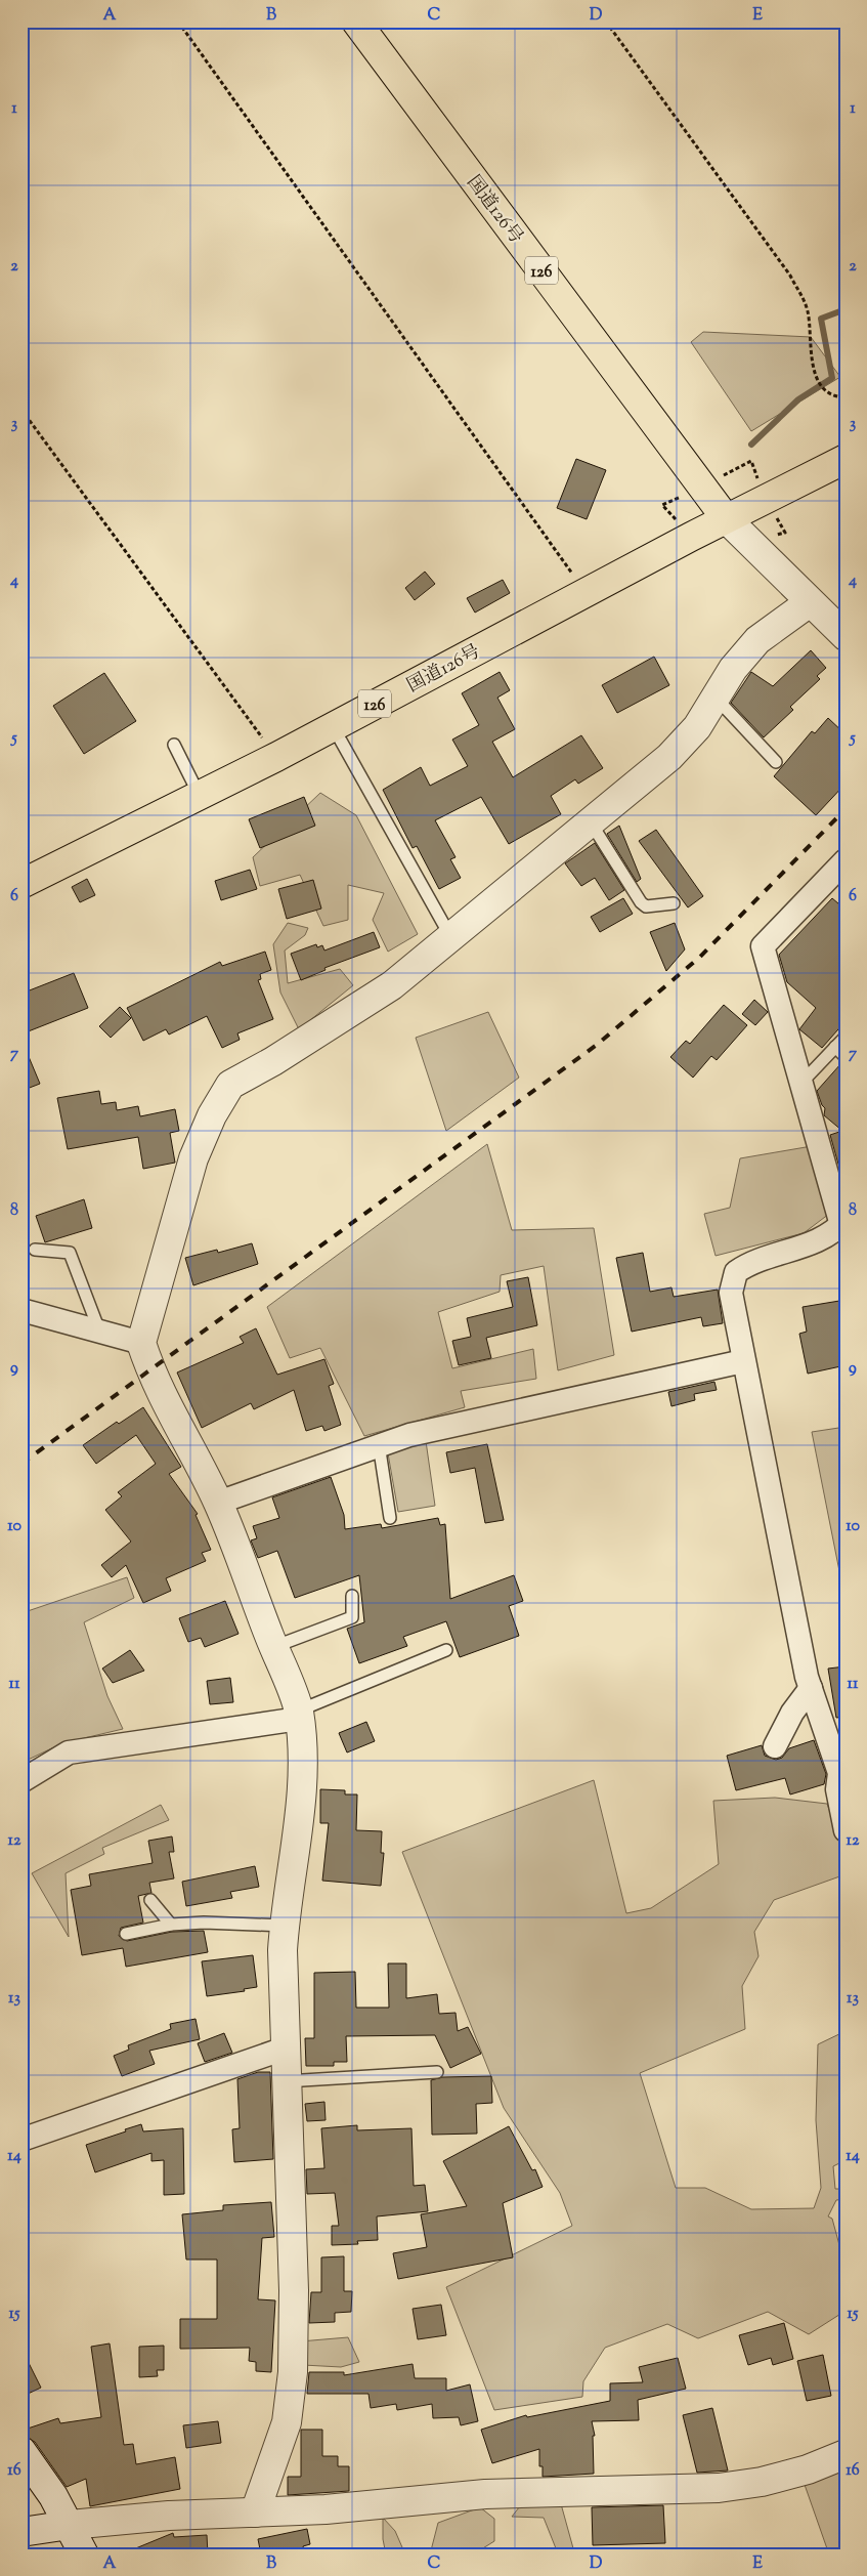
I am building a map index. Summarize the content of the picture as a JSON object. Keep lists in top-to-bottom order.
{
  "streets": {
    "highway": ["国道126号", "126"]
  },
  "grid": {
    "columns": [
      "A",
      "B",
      "C",
      "D",
      "E"
    ],
    "rows": [
      "1",
      "2",
      "3",
      "4",
      "5",
      "6",
      "7",
      "8",
      "9",
      "10",
      "11",
      "12",
      "13",
      "14",
      "15",
      "16"
    ]
  }
}
